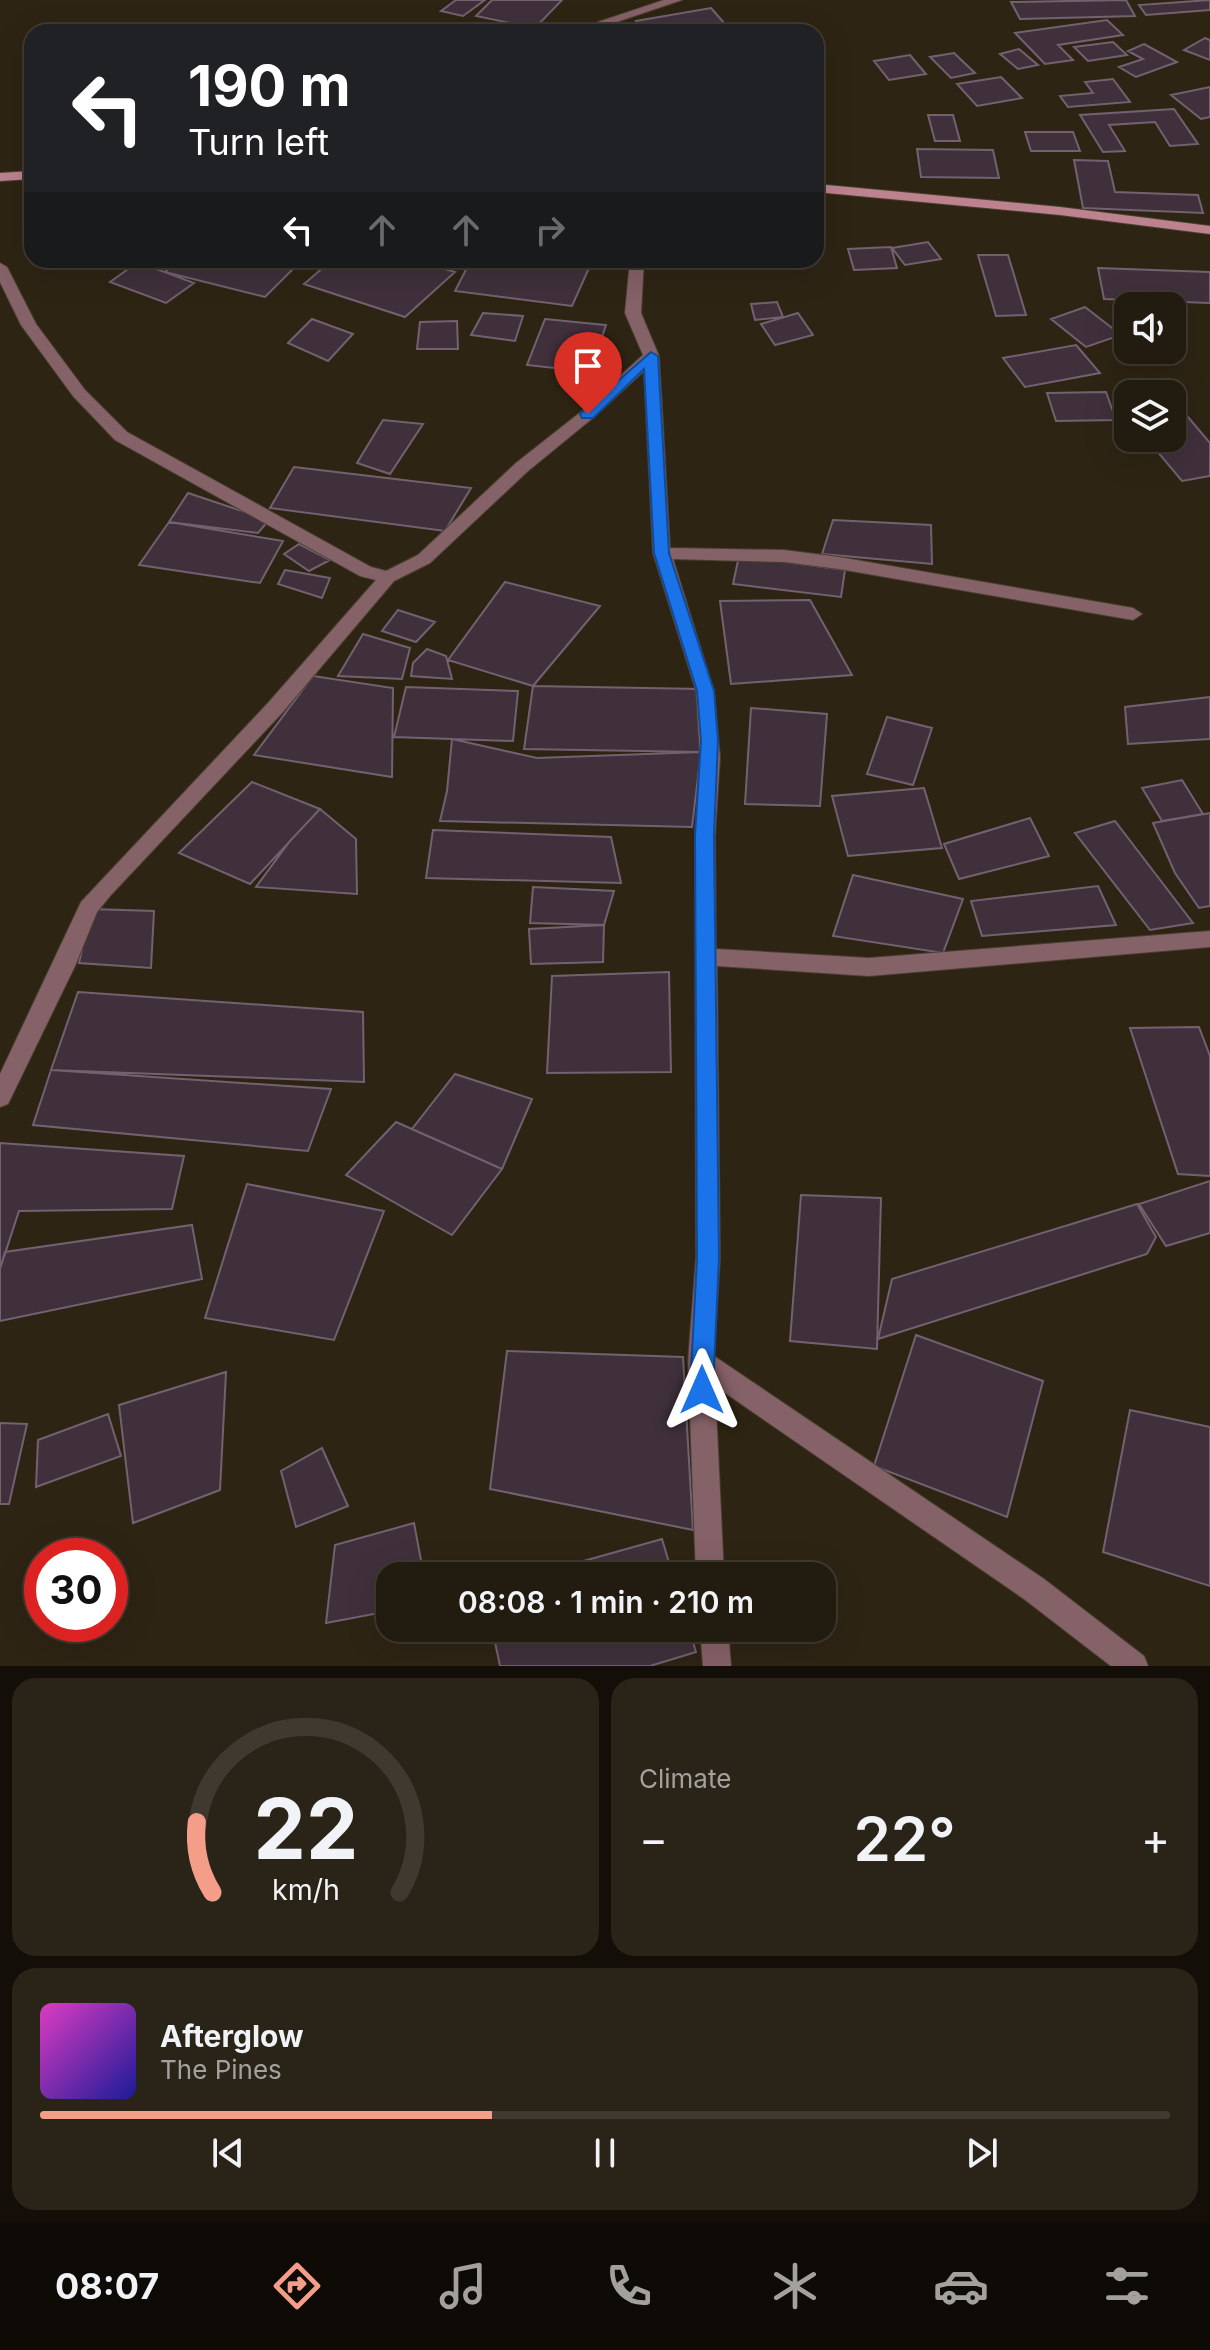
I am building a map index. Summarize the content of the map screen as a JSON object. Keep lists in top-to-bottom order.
{
  "page": {
    "turn": ["190 m", "Turn left"],
    "limit": "30",
    "trip": "08:08 · 1 min · 210 m",
    "tile": "Climate",
    "heat": ["−", "22°", "+"],
    "song": ["Afterglow", "The Pines"],
    "tabs": "08:07",
    "gauge": ["22", "km/h"]
  }
}
